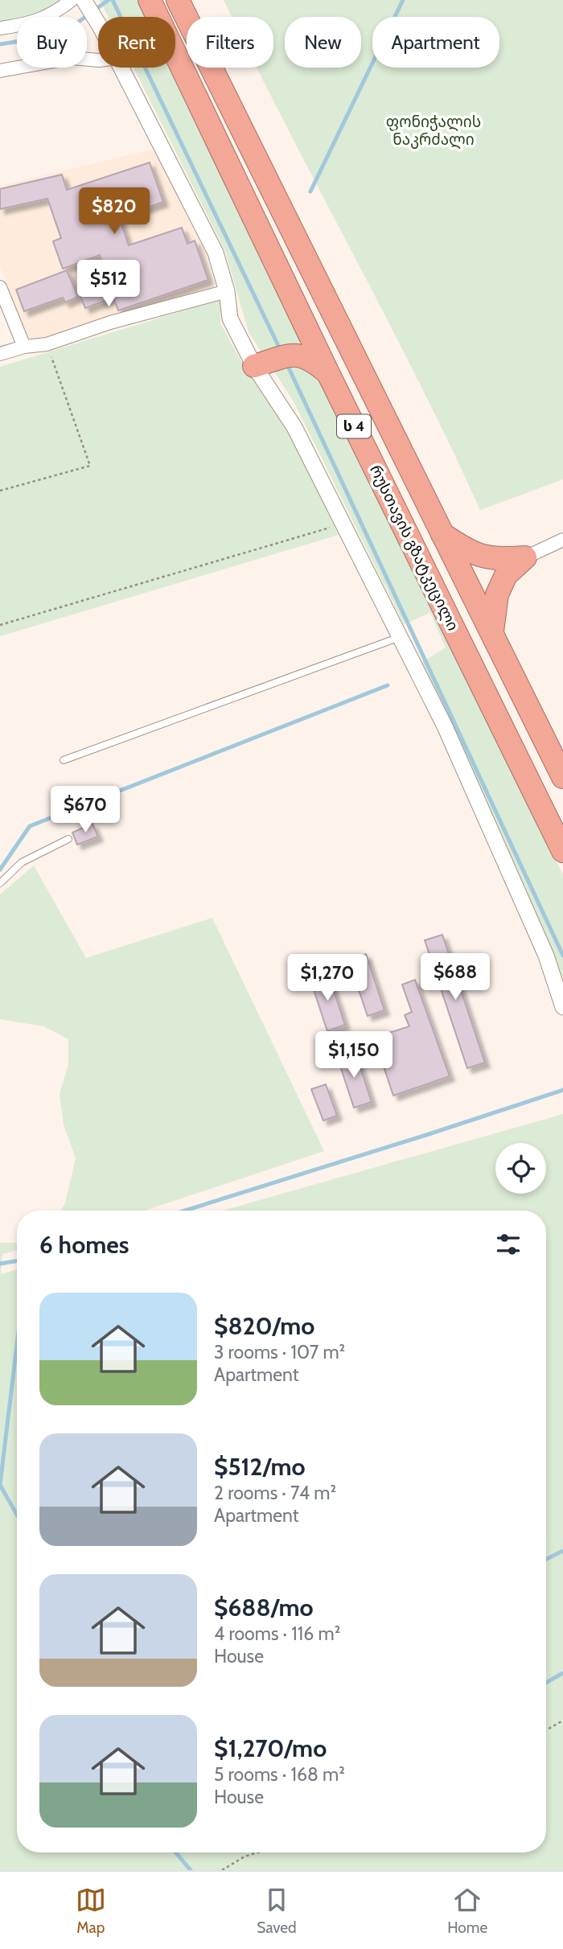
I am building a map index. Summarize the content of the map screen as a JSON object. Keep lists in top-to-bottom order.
{
  "streets": {
    "highway": ["ს 4", "რუსთავის გზატკეცილი"]
  },
  "parks": ["ფონიჭალის ნაკრძალი"],
  "page": {
    "chip": [
      "Buy",
      "Rent",
      "Filters",
      "New",
      "Apartment"
    ],
    "price": [
      "$820",
      "$512",
      "$670",
      "$688",
      "$1,270",
      "$1,150"
    ],
    "heading": "6 homes",
    "list": [
      {
        "name": "$820/mo",
        "note": "3 rooms · 107 m² · Apartment"
      },
      {
        "name": "$512/mo",
        "note": "2 rooms · 74 m² · Apartment"
      },
      {
        "name": "$688/mo",
        "note": "4 rooms · 116 m² · House"
      },
      {
        "name": "$1,270/mo",
        "note": "5 rooms · 168 m² · House"
      }
    ],
    "tabs": ["Map", "Saved", "Home"]
  }
}
